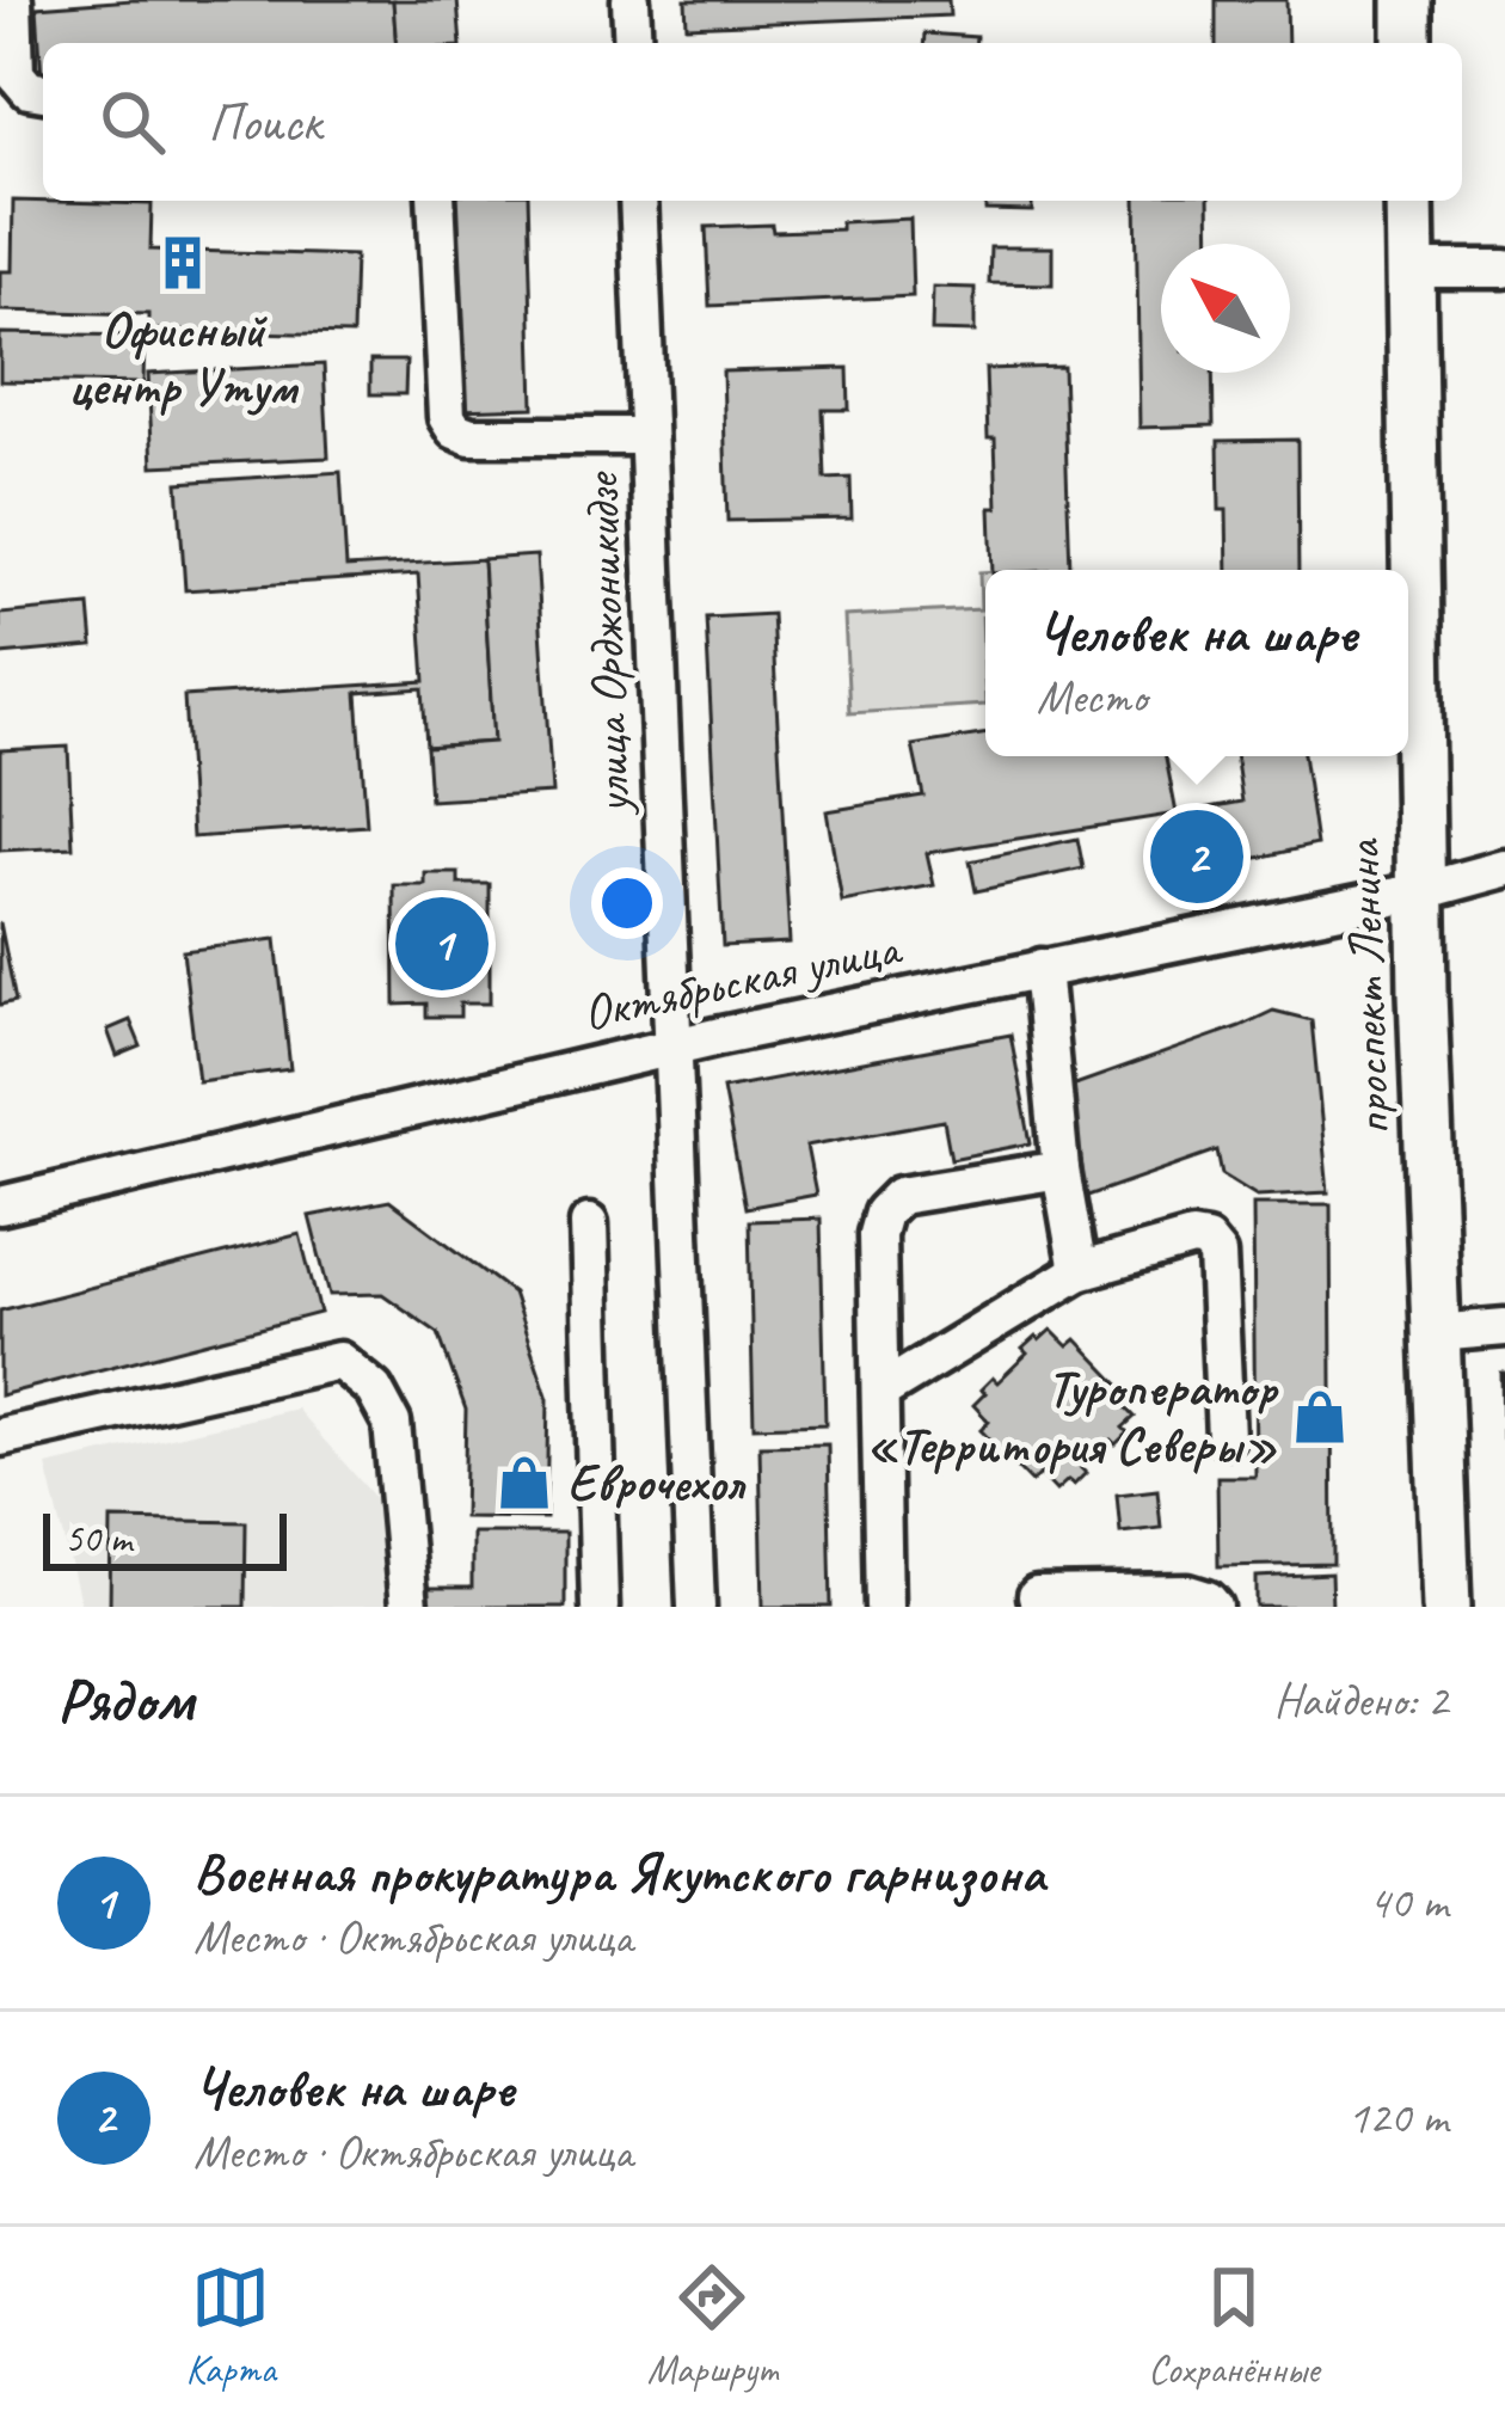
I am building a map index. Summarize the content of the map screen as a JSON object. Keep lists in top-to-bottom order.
{
  "streets": {
    "main road": ["проспект Ленина"],
    "street": ["улица Орджоникидзе", "Октябрьская улица"]
  },
  "crossings": [
    ["улица Орджоникидзе", "Октябрьская улица"],
    ["Октябрьская улица", "проспект Ленина"]
  ],
  "places": {
    "building": ["Офисный центр Утум"],
    "shop": ["Туроператор «Территория Северы»", "Еврочехол"]
  },
  "scale_bar": "50 m",
  "north": "top left",
  "page": {
    "search": "Поиск",
    "popup": ["Человек на шаре", "Место"],
    "pins": ["2", "1"],
    "scale": "50 m",
    "heading": ["Рядом", "Найдено: 2"],
    "list": [
      {
        "mark": "1",
        "name": "Военная прокуратура Якутского гарнизона",
        "note": "Место · Октябрьская улица",
        "value": "40 m"
      },
      {
        "mark": "2",
        "name": "Человек на шаре",
        "note": "Место · Октябрьская улица",
        "value": "120 m"
      }
    ],
    "nav": ["Карта", "Маршрут", "Сохранённые"]
  }
}
